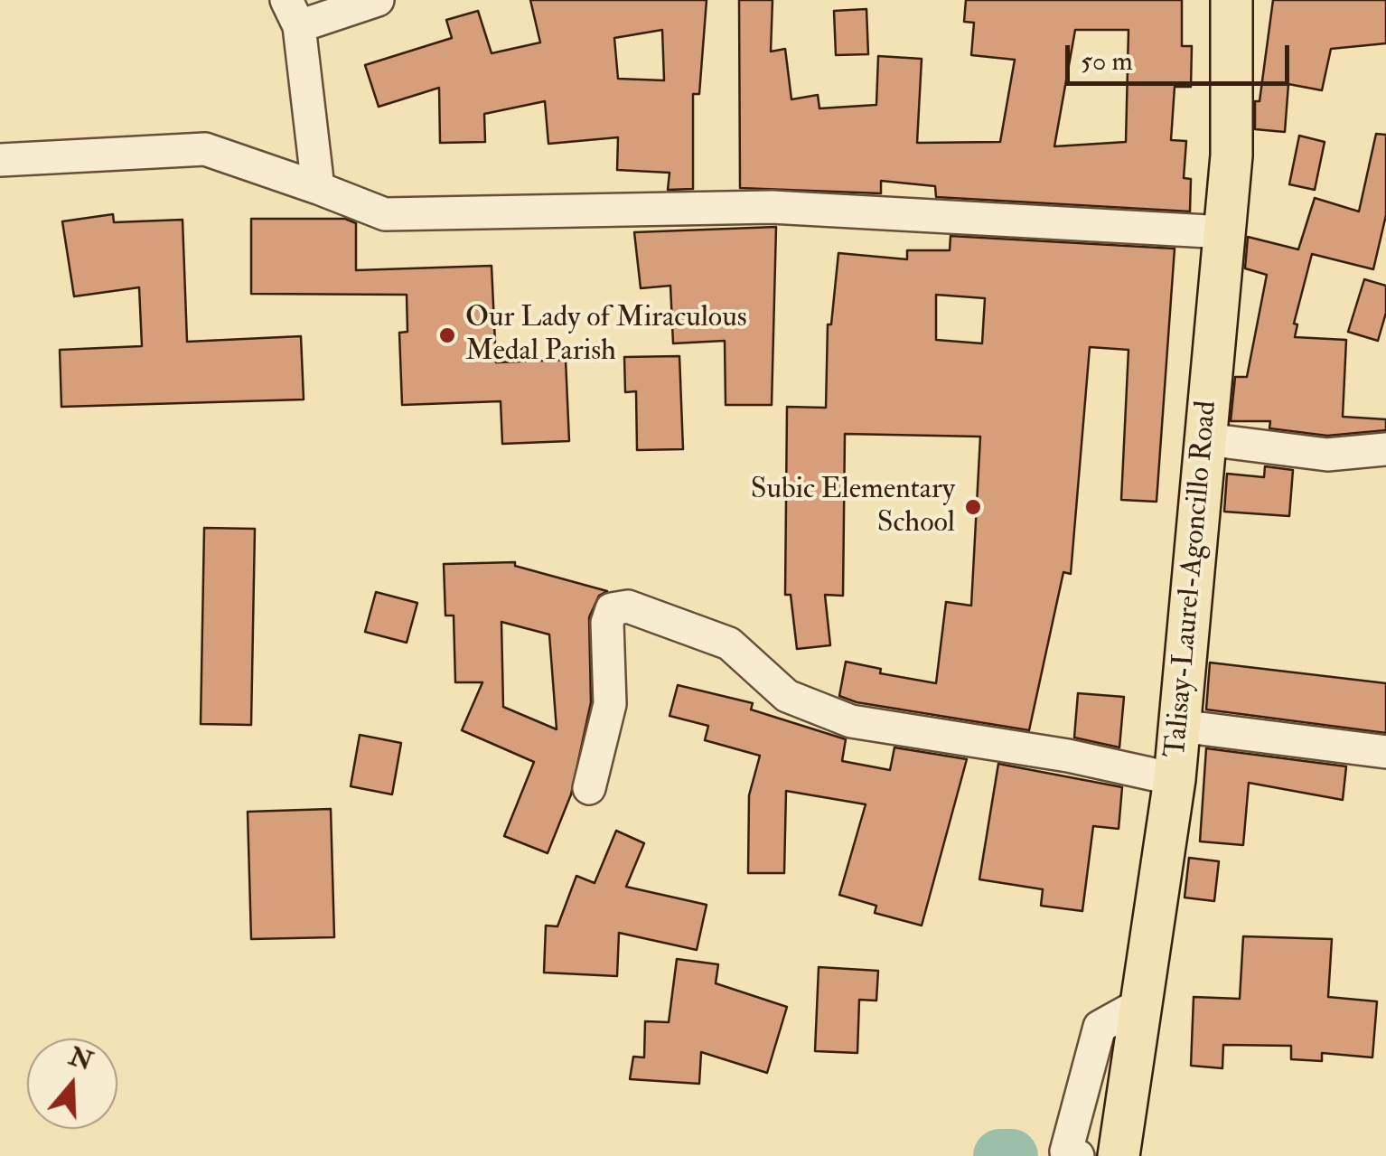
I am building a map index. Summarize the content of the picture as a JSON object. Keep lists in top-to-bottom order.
{
  "streets": {
    "main road": ["Talisay-Laurel-Agoncillo Road"]
  },
  "places": ["Our Lady of Miraculous Medal Parish", "Subic Elementary School"],
  "scale_bar": "50 m",
  "north": "top"
}
